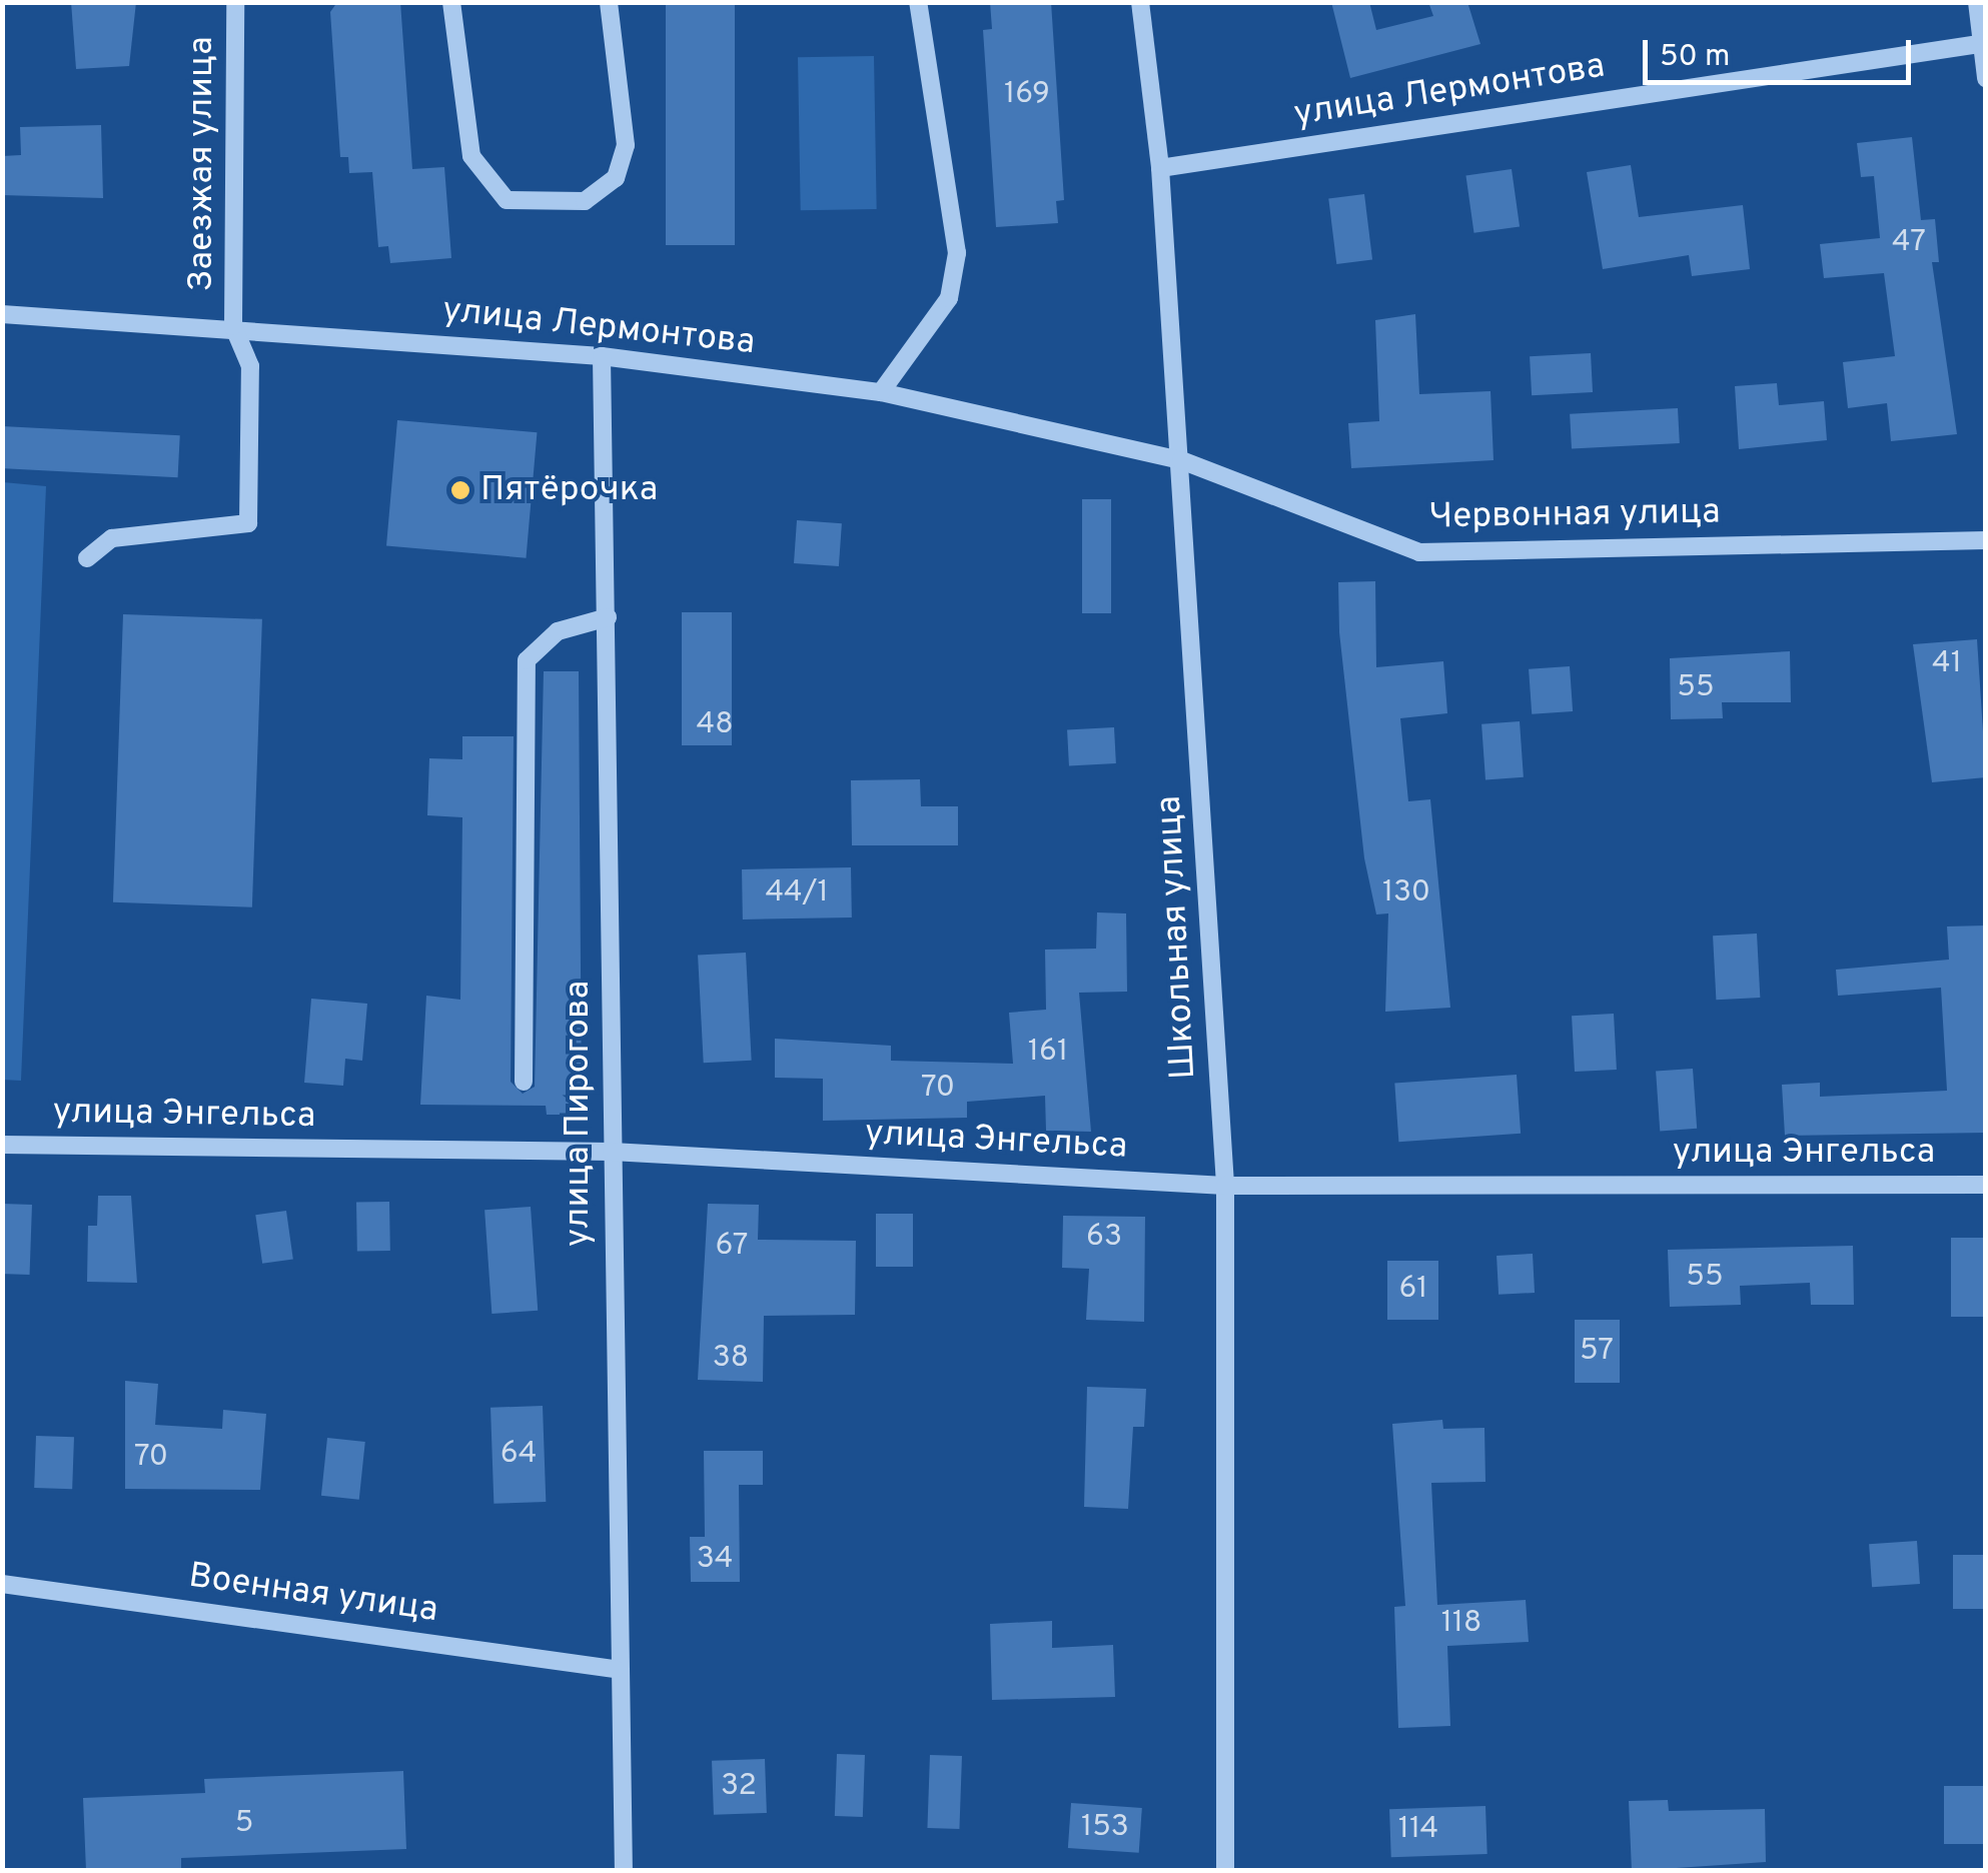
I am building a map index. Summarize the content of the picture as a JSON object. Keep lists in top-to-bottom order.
{
  "streets": {
    "street": [
      "улица Лермонтова",
      "Заезжая улица",
      "Червонная улица",
      "Школьная улица",
      "улица Пирогова",
      "улица Энгельса",
      "Военная улица"
    ]
  },
  "crossings": [
    ["улица Лермонтова", "Заезжая улица"],
    ["улица Лермонтова", "Червонная улица"],
    ["улица Лермонтова", "Школьная улица"],
    ["улица Лермонтова", "улица Пирогова"],
    ["Червонная улица", "Школьная улица"],
    ["Школьная улица", "улица Энгельса"],
    ["улица Пирогова", "улица Энгельса"],
    ["улица Пирогова", "Военная улица"]
  ],
  "places": ["Пятёрочка"],
  "house_numbers": [
    "169",
    "47",
    "41",
    "55",
    "48",
    "44/1",
    "130",
    "161",
    "70",
    "63",
    "67",
    "55",
    "61",
    "57",
    "38",
    "64",
    "70",
    "34",
    "118",
    "32",
    "5",
    "153",
    "114"
  ],
  "scale_bar": "50 m"
}
